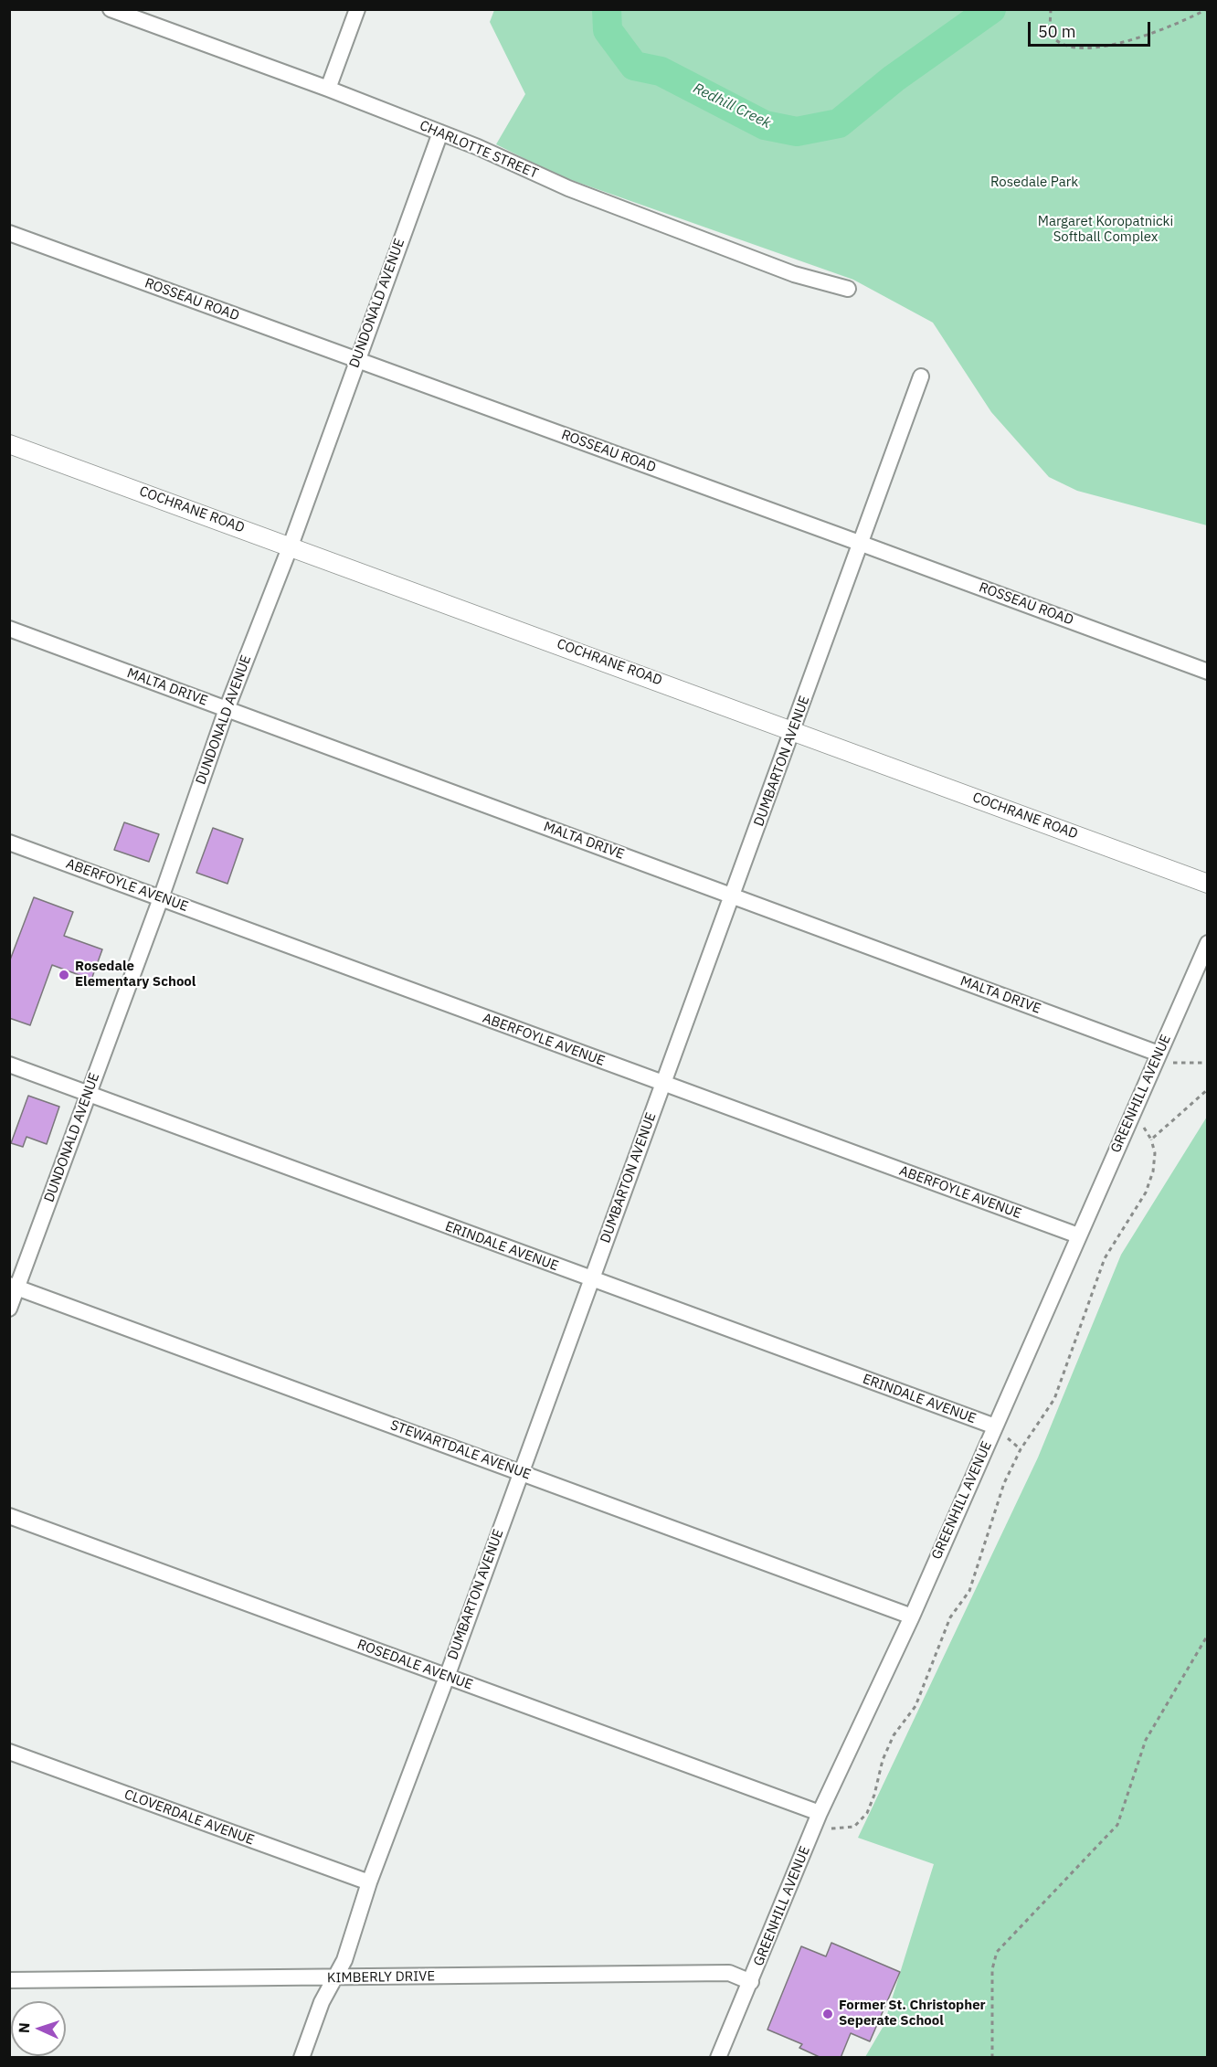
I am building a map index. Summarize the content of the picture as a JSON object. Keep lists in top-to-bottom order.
{
  "streets": {
    "street": [
      "CHARLOTTE STREET",
      "ROSSEAU ROAD",
      "DUNDONALD AVENUE",
      "COCHRANE ROAD",
      "MALTA DRIVE",
      "DUMBARTON AVENUE",
      "ABERFOYLE AVENUE",
      "GREENHILL AVENUE",
      "ERINDALE AVENUE",
      "STEWARTDALE AVENUE",
      "ROSEDALE AVENUE",
      "CLOVERDALE AVENUE",
      "KIMBERLY DRIVE"
    ]
  },
  "crossings": [
    ["CHARLOTTE STREET", "DUNDONALD AVENUE"],
    ["ROSSEAU ROAD", "DUNDONALD AVENUE"],
    ["ROSSEAU ROAD", "DUMBARTON AVENUE"],
    ["DUNDONALD AVENUE", "COCHRANE ROAD"],
    ["DUNDONALD AVENUE", "MALTA DRIVE"],
    ["DUNDONALD AVENUE", "ABERFOYLE AVENUE"],
    ["DUNDONALD AVENUE", "ERINDALE AVENUE"],
    ["DUNDONALD AVENUE", "STEWARTDALE AVENUE"],
    ["COCHRANE ROAD", "DUMBARTON AVENUE"],
    ["MALTA DRIVE", "DUMBARTON AVENUE"],
    ["MALTA DRIVE", "GREENHILL AVENUE"],
    ["DUMBARTON AVENUE", "ABERFOYLE AVENUE"],
    ["DUMBARTON AVENUE", "ERINDALE AVENUE"],
    ["DUMBARTON AVENUE", "STEWARTDALE AVENUE"],
    ["DUMBARTON AVENUE", "ROSEDALE AVENUE"],
    ["DUMBARTON AVENUE", "CLOVERDALE AVENUE"],
    ["DUMBARTON AVENUE", "KIMBERLY DRIVE"],
    ["ABERFOYLE AVENUE", "GREENHILL AVENUE"],
    ["GREENHILL AVENUE", "ERINDALE AVENUE"],
    ["GREENHILL AVENUE", "STEWARTDALE AVENUE"],
    ["GREENHILL AVENUE", "ROSEDALE AVENUE"],
    ["GREENHILL AVENUE", "KIMBERLY DRIVE"]
  ],
  "water": ["Redhill Creek"],
  "parks": ["Rosedale Park", "Margaret Koropatnicki Softball Complex"],
  "places": ["Rosedale Elementary School", "Former St. Christopher Seperate School"],
  "scale_bar": "50 m",
  "north": "left"
}
